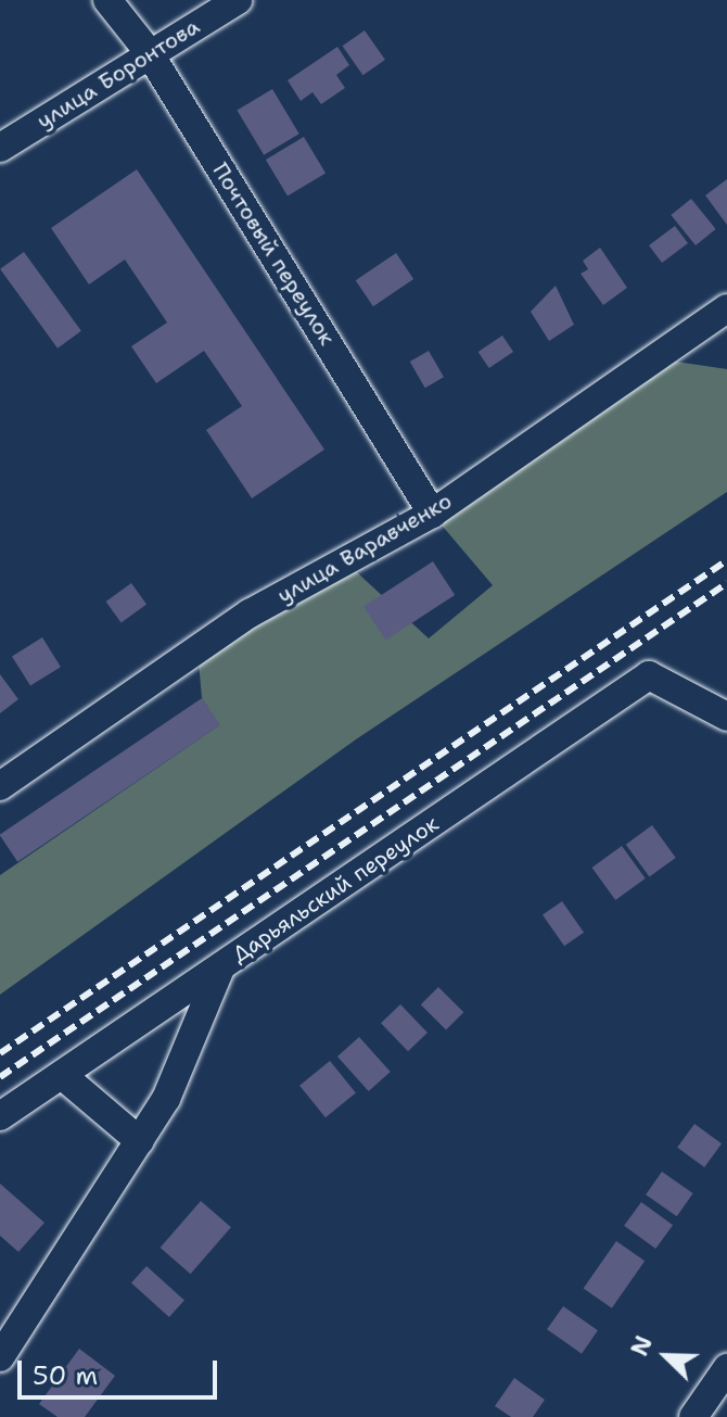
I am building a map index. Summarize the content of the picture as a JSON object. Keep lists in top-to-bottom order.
{
  "streets": {
    "street": [
      "улица Боронтова",
      "Почтовый переулок",
      "улица Варавченко",
      "Дарьяльский переулок"
    ]
  },
  "crossings": [
    ["улица Боронтова", "Почтовый переулок"],
    ["Почтовый переулок", "улица Варавченко"]
  ],
  "scale_bar": "50 m",
  "north": "top left"
}
